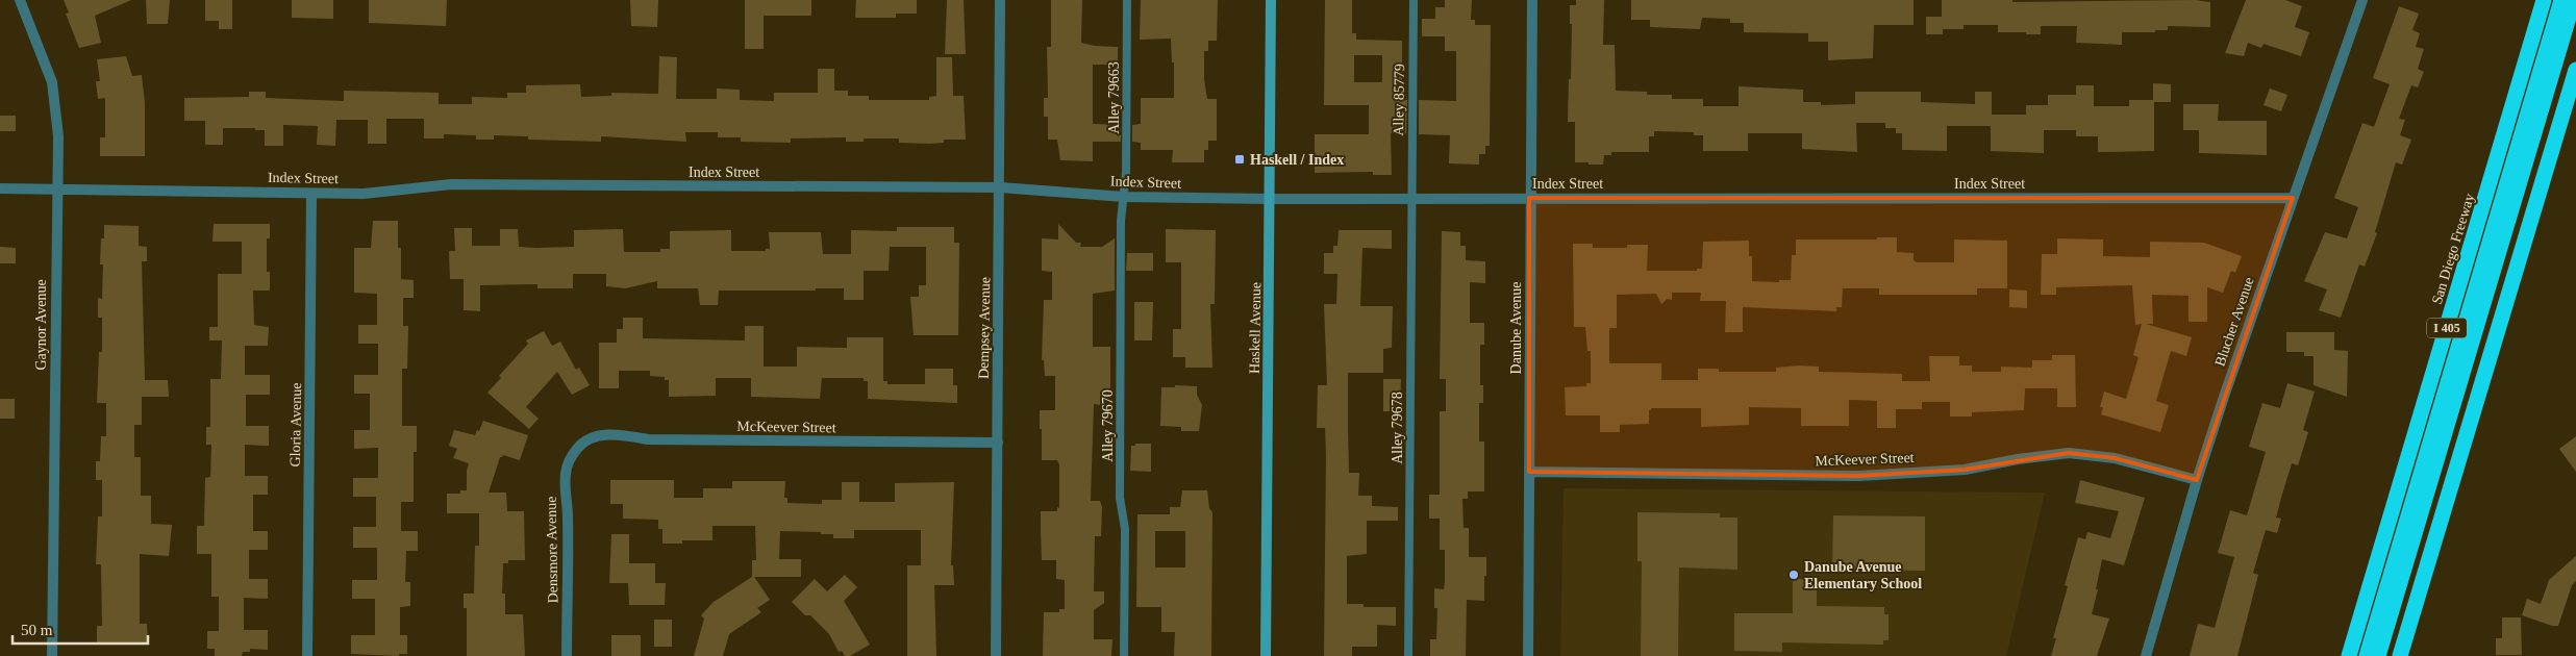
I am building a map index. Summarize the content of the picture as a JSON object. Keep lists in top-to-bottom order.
{
  "streets": {
    "highway": ["San Diego Freeway", "I 405"],
    "main road": ["Haskell Avenue"],
    "street": [
      "Index Street",
      "Blucher Avenue",
      "Gaynor Avenue",
      "Dempsey Avenue",
      "Danube Avenue",
      "Gloria Avenue",
      "McKeever Street",
      "Densmore Avenue"
    ],
    "lane": [
      "Alley 79663",
      "Alley 85779",
      "Alley 79670",
      "Alley 79678"
    ]
  },
  "crossings": [
    ["Alley 79663", "Index Street"],
    ["Alley 79663", "Alley 79670"],
    ["Alley 85779", "Index Street"],
    ["Alley 85779", "Alley 79678"],
    ["Index Street", "Blucher Avenue"],
    ["Index Street", "Gaynor Avenue"],
    ["Index Street", "Dempsey Avenue"],
    ["Index Street", "Haskell Avenue"],
    ["Index Street", "Danube Avenue"],
    ["Index Street", "Gloria Avenue"],
    ["Index Street", "Alley 79670"],
    ["Index Street", "Alley 79678"],
    ["Blucher Avenue", "McKeever Street"],
    ["Dempsey Avenue", "McKeever Street"],
    ["Danube Avenue", "McKeever Street"],
    ["McKeever Street", "Densmore Avenue"]
  ],
  "places": {
    "transit": ["Haskell / Index"],
    "other": ["Danube Avenue Elementary School"]
  },
  "scale_bar": "50 m"
}
